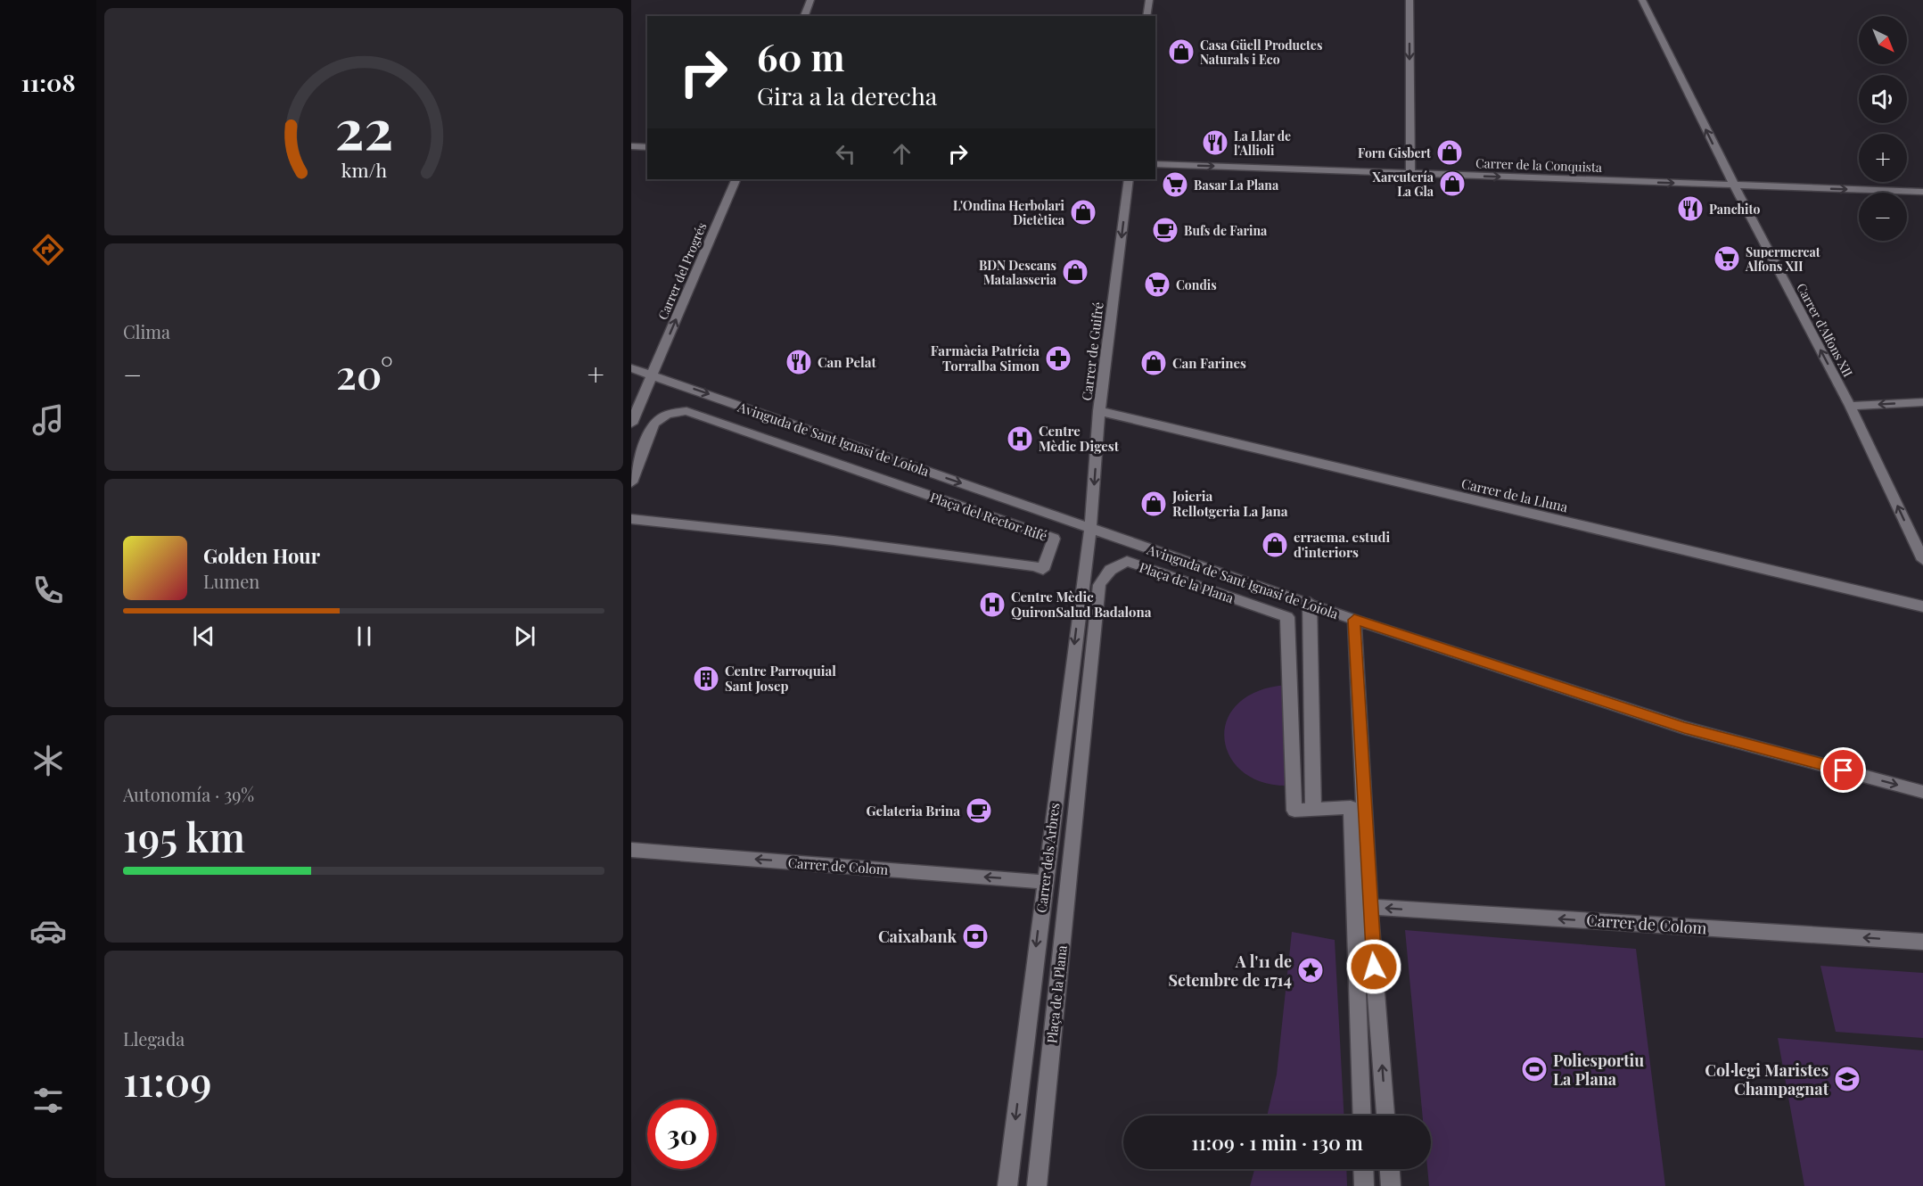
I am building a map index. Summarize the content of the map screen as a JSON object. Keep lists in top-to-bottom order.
{
  "streets": {
    "street": [
      "Carrer de la Conquista",
      "Carrer del Progrés",
      "Carrer d'Alfons XII",
      "Carrer de Guifré",
      "Avinguda de Sant Ignasi de Loiola",
      "Carrer de la Lluna",
      "Plaça del Rector Rifé",
      "Plaça de la Plana",
      "Carrer dels Arbres",
      "Carrer de Colom"
    ]
  },
  "crossings": [
    ["Carrer de la Conquista", "Carrer d'Alfons XII"],
    ["Carrer del Progrés", "Avinguda de Sant Ignasi de Loiola"],
    ["Carrer de Guifré", "Avinguda de Sant Ignasi de Loiola"],
    ["Carrer de Guifré", "Carrer de la Lluna"],
    ["Carrer de Guifré", "Carrer dels Arbres"],
    ["Avinguda de Sant Ignasi de Loiola", "Carrer dels Arbres"],
    ["Carrer dels Arbres", "Carrer de Colom"]
  ],
  "one_way": [
    "Carrer de la Conquista",
    "Carrer del Progrés",
    "Carrer d'Alfons XII",
    "Carrer de Guifré",
    "Avinguda de Sant Ignasi de Loiola",
    "Carrer dels Arbres",
    "Carrer de Colom"
  ],
  "places": {
    "shop": [
      "Casa Güell Productes Naturals i Eco",
      "Forn Gisbert",
      "Xarcutería La Gla",
      "L'Ondina Herbolari Dietètica",
      "BDN Descans Matalasseria",
      "Can Farines",
      "Joieria Rellotgeria La Jana",
      "erraema. estudi d'interiors"
    ],
    "restaurant": ["La Llar de l'Allioli", "Panchito", "Can Pelat"],
    "supermarket": ["Basar La Plana", "Supermercat Alfons XII", "Condis"],
    "cafe": ["Bufs de Farina", "Gelateria Brina"],
    "pharmacy": ["Farmàcia Patrícia Torralba Simon"],
    "hospital": ["Centre Mèdic Digest", "Centre Mèdic QuironSalud Badalona"],
    "building": ["Centre Parroquial Sant Josep"],
    "bank": ["Caixabank"],
    "place": ["A l'11 de Setembre de 1714"],
    "sports": ["Poliesportiu La Plana"],
    "school or university": ["Col·legi Maristes Champagnat"]
  },
  "north": "bottom right",
  "page": {
    "tabs": "11:08",
    "map_buttons": ["+", "−"],
    "turn": ["60 m", "Gira a la derecha"],
    "tile": [
      "Clima",
      ["Autonomía · 39%", "195 km"],
      ["Llegada", "11:09"]
    ],
    "heat": ["−", "20°", "+"],
    "song": ["Golden Hour", "Lumen"],
    "limit": "30",
    "trip": "11:09 · 1 min · 130 m",
    "gauge": ["22", "km/h"]
  }
}
